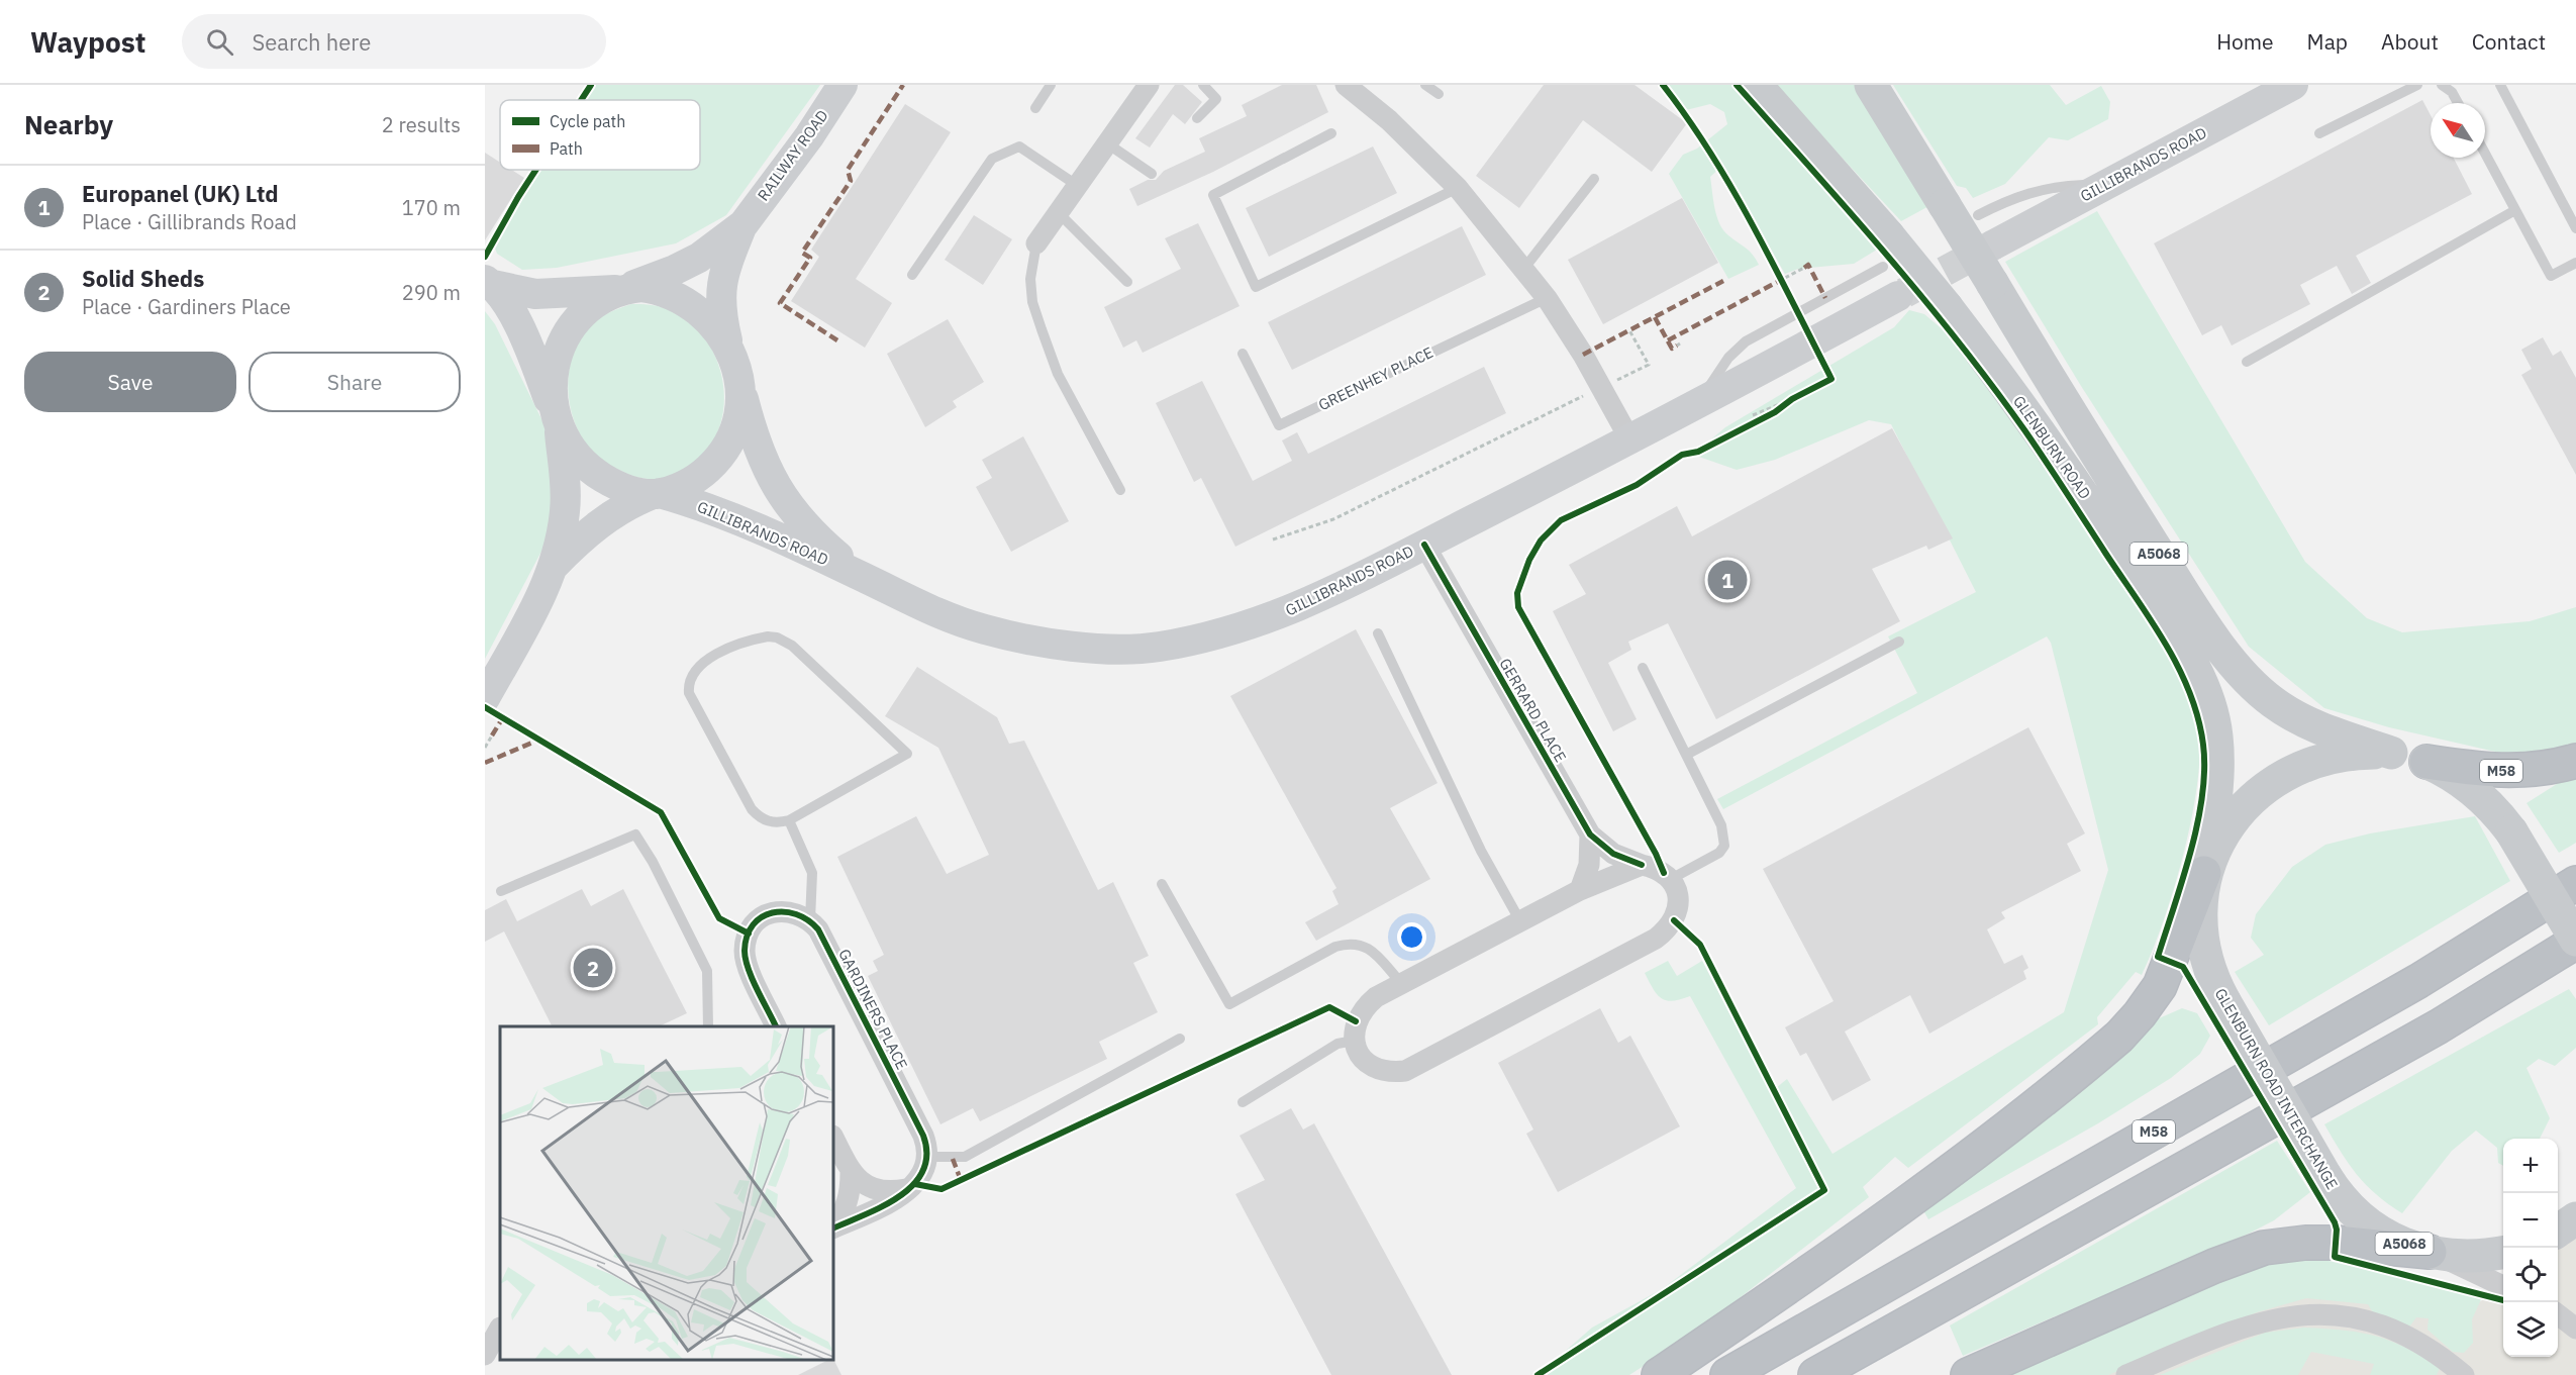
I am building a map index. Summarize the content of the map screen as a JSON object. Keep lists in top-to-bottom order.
{
  "streets": {
    "highway": ["M58"],
    "main road": ["GLENBURN ROAD", "A5068", "GLENBURN ROAD INTERCHANGE"],
    "street": [
      "RAILWAY ROAD",
      "GILLIBRANDS ROAD",
      "GERRARD PLACE",
      "GARDINERS PLACE"
    ],
    "lane": ["GREENHEY PLACE"]
  },
  "crossings": [
    ["RAILWAY ROAD", "GILLIBRANDS ROAD"],
    ["GILLIBRANDS ROAD", "GERRARD PLACE"],
    ["GLENBURN ROAD", "GLENBURN ROAD INTERCHANGE"],
    ["M58", "GLENBURN ROAD INTERCHANGE"]
  ],
  "legend": ["Cycle path", "Path"],
  "north": "top left",
  "page": {
    "header": "Waypost",
    "search": "Search here",
    "nav": [
      "Home",
      "Map",
      "About",
      "Contact"
    ],
    "heading": ["Nearby", "2 results"],
    "list": [
      {
        "mark": "1",
        "name": "Europanel (UK) Ltd",
        "note": "Place · Gillibrands Road",
        "value": "170 m"
      },
      {
        "mark": "2",
        "name": "Solid Sheds",
        "note": "Place · Gardiners Place",
        "value": "290 m"
      }
    ],
    "buttons": ["Save", "Share"],
    "pins": ["1", "2"],
    "map_buttons": ["+", "−"]
  }
}
